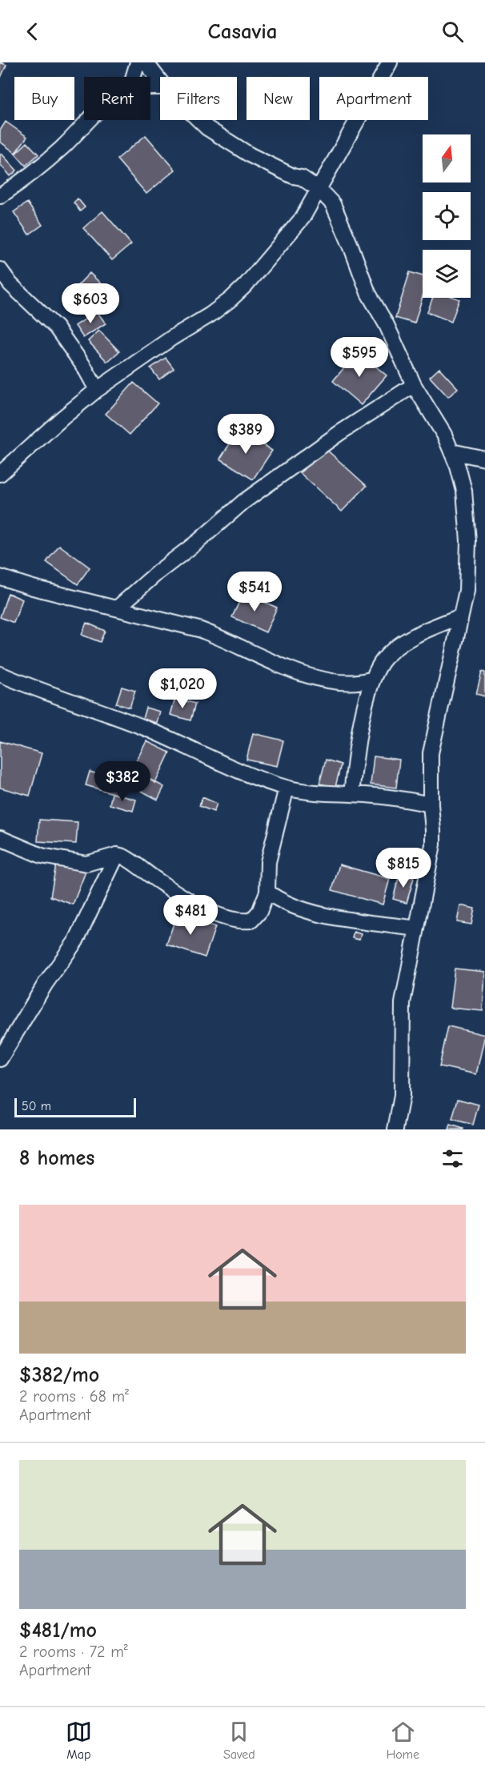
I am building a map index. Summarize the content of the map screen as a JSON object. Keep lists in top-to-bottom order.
{
  "scale_bar": "50 m",
  "north": "top",
  "page": {
    "header": "Casavia",
    "chip": [
      "Buy",
      "Rent",
      "Filters",
      "New",
      "Apartment"
    ],
    "price": [
      "$603",
      "$595",
      "$389",
      "$541",
      "$1,020",
      "$382",
      "$815",
      "$481"
    ],
    "scale": "50 m",
    "heading": "8 homes",
    "list": [
      {
        "name": "$382/mo",
        "note": "2 rooms · 68 m² · Apartment"
      },
      {
        "name": "$481/mo",
        "note": "2 rooms · 72 m² · Apartment"
      }
    ],
    "tabs": ["Map", "Saved", "Home"]
  }
}
